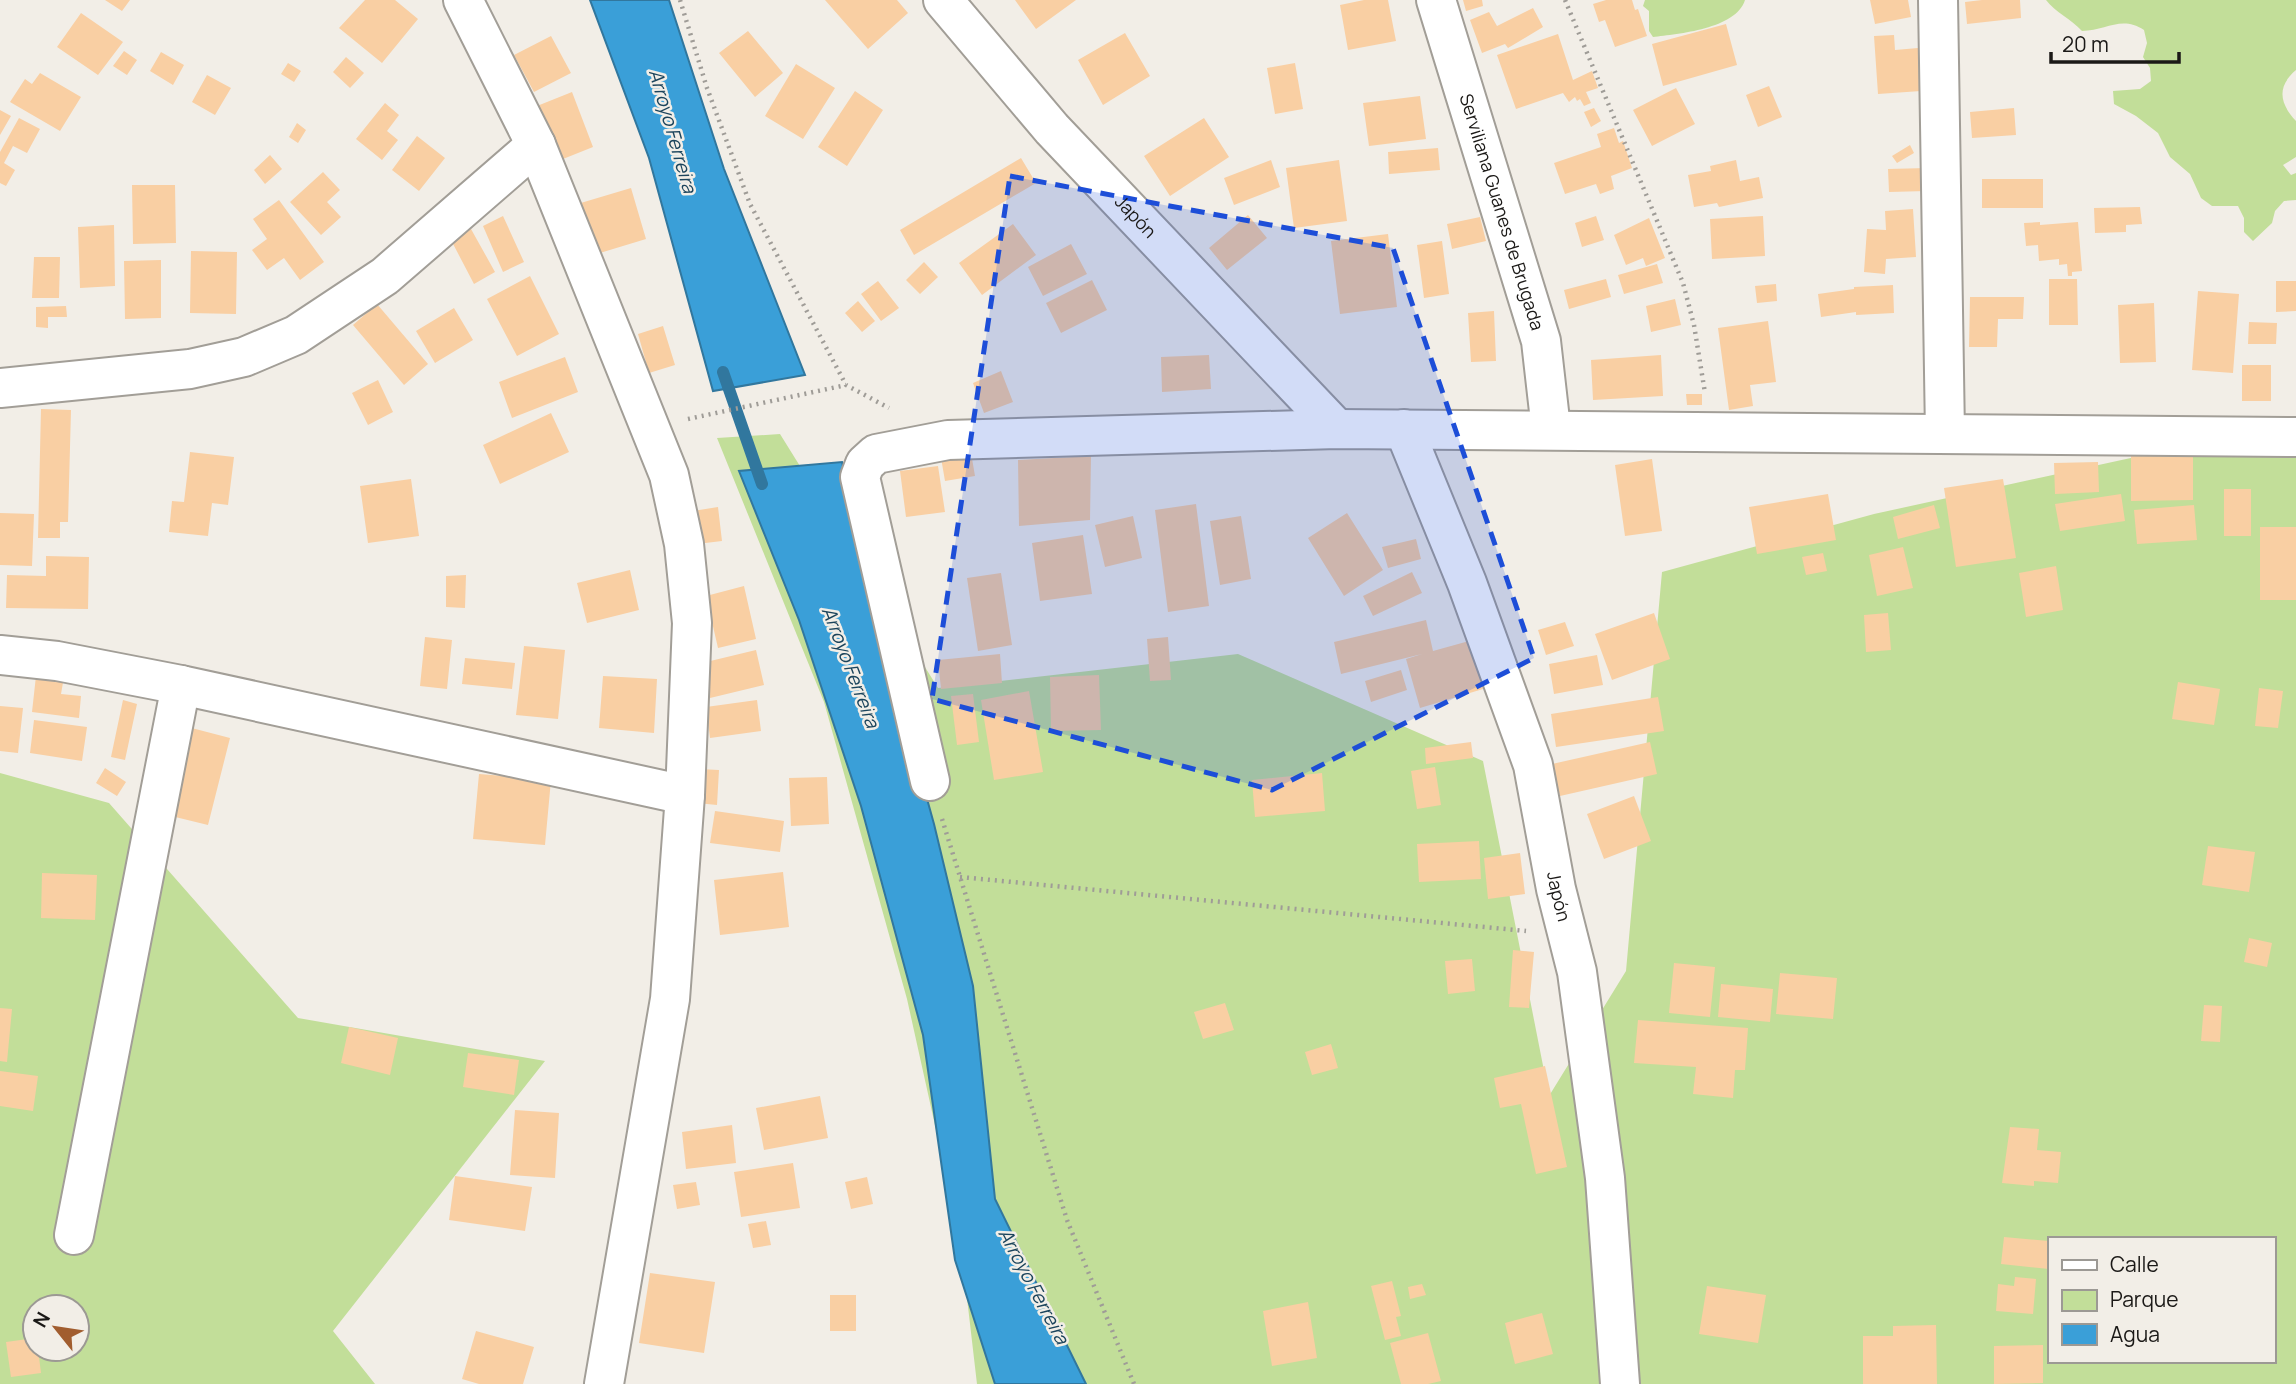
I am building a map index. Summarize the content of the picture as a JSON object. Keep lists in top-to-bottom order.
{
  "streets": {
    "street": ["Serviliana Guanes de Brugada", "Japón"]
  },
  "water": ["Arroyo Ferreira"],
  "legend": ["Calle", "Parque", "Agua"],
  "scale_bar": "20 m",
  "north": "top left"
}
